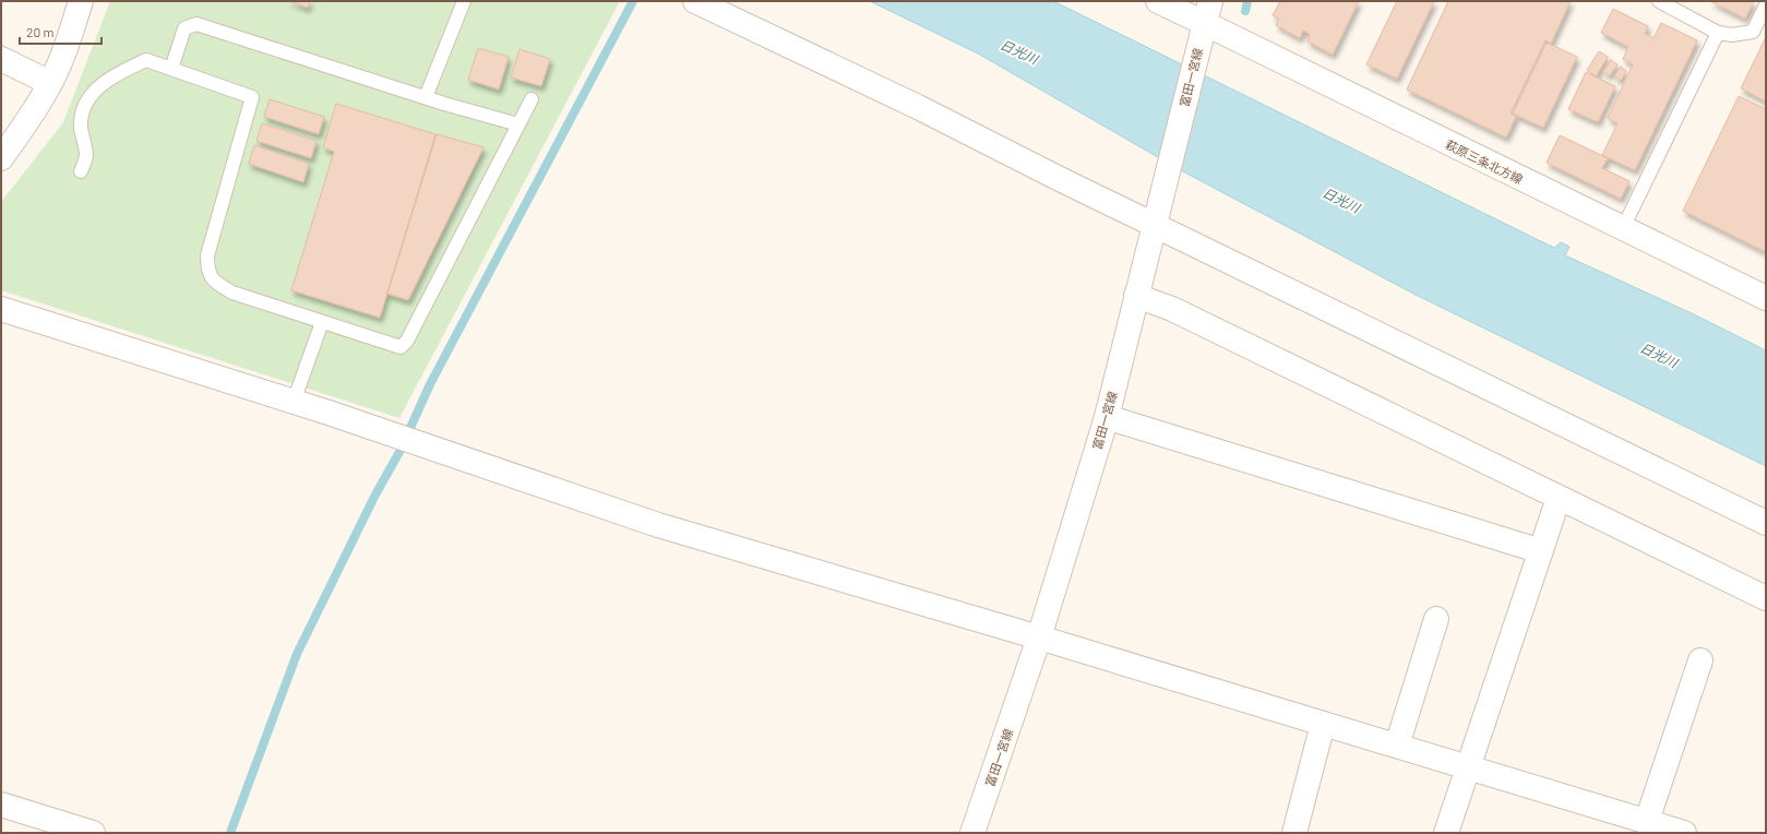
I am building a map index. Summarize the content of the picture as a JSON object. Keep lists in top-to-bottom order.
{
  "streets": {
    "street": ["富田一宮線", "萩原三条北方線"]
  },
  "crossings": [
    ["富田一宮線", "萩原三条北方線"]
  ],
  "water": ["日光川"],
  "scale_bar": "20 m"
}
